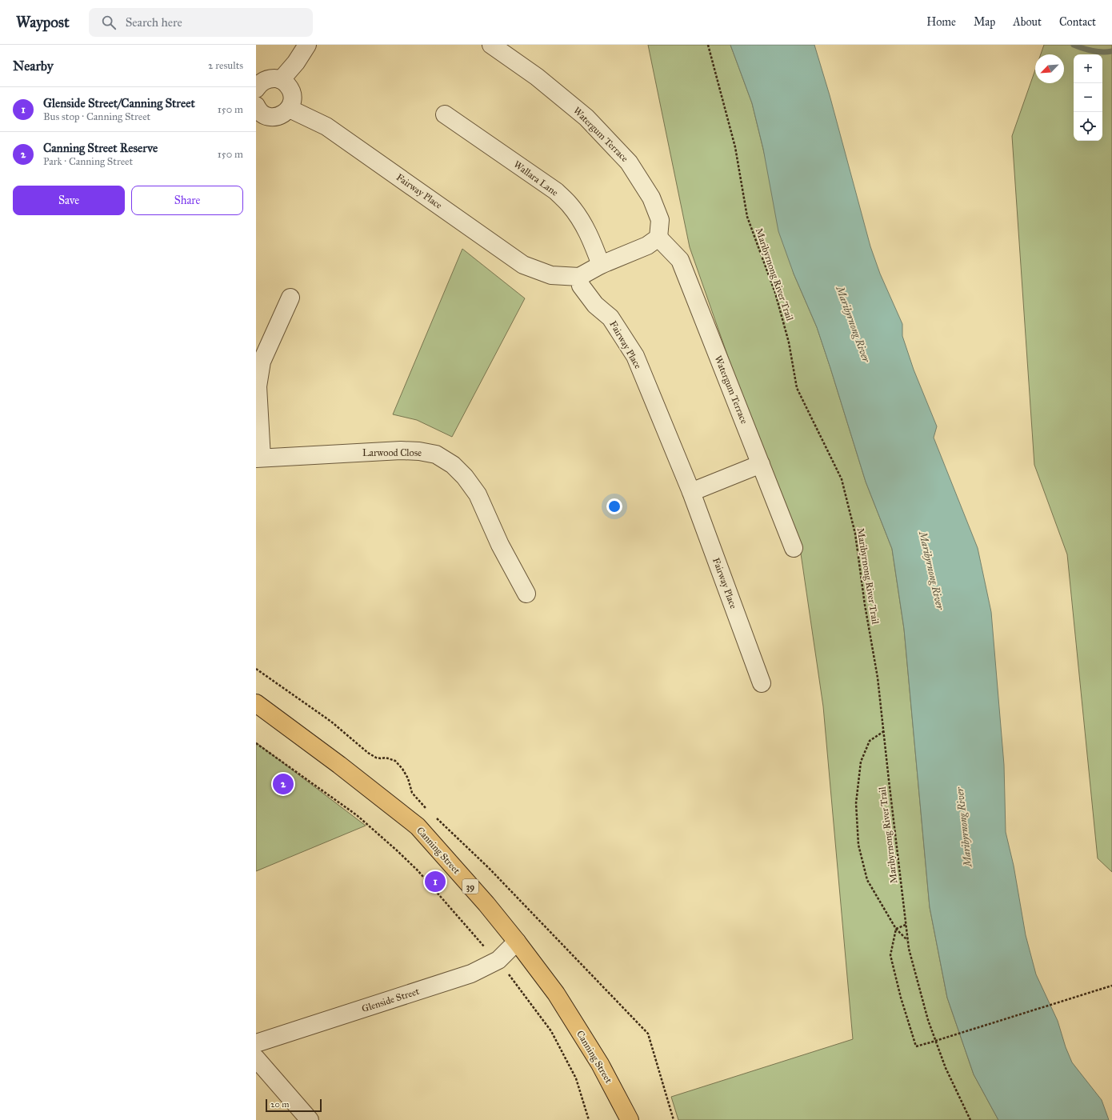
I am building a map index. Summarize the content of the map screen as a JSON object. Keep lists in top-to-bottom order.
{
  "streets": {
    "main road": ["Canning Street", "39"],
    "street": [
      "Watergum Terrace",
      "Wallara Lane",
      "Fairway Place",
      "Larwood Close",
      "Glenside Street"
    ],
    "path": ["Maribyrnong River Trail"]
  },
  "crossings": [
    ["Canning Street", "Glenside Street"]
  ],
  "water": ["Maribyrnong River"],
  "scale_bar": "20 m",
  "north": "bottom left",
  "page": {
    "header": "Waypost",
    "search": "Search here",
    "nav": [
      "Home",
      "Map",
      "About",
      "Contact"
    ],
    "heading": ["Nearby", "2 results"],
    "map_buttons": ["+", "−"],
    "list": [
      {
        "mark": "1",
        "name": "Glenside Street/Canning Street",
        "note": "Bus stop · Canning Street",
        "value": "150 m"
      },
      {
        "mark": "2",
        "name": "Canning Street Reserve",
        "note": "Park · Canning Street",
        "value": "150 m"
      }
    ],
    "buttons": ["Save", "Share"],
    "pins": ["2", "1"],
    "scale": "20 m"
  }
}
